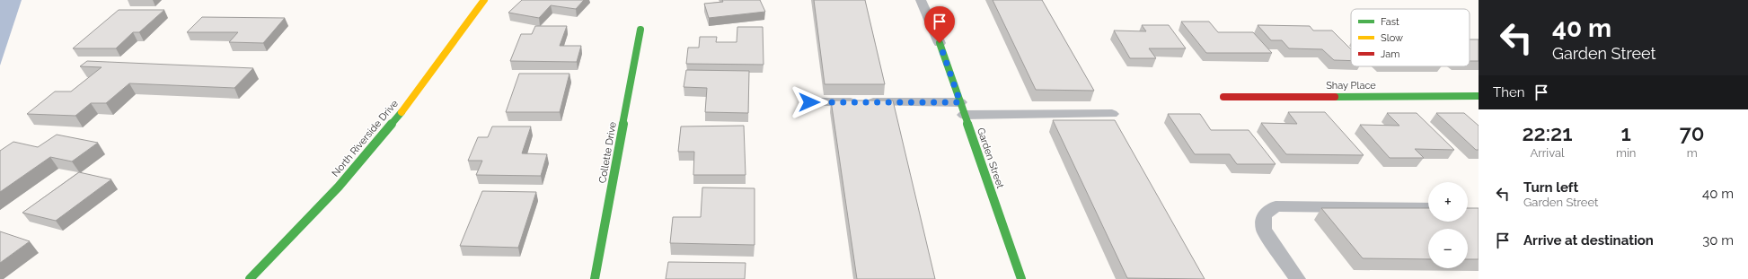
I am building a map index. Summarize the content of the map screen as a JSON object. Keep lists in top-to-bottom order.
{
  "streets": {
    "street": [
      "Shay Place",
      "North Riverside Drive",
      "Collette Drive",
      "Garden Street"
    ]
  },
  "legend": ["Fast", "Slow", "Jam"],
  "page": {
    "turn": ["40 m", "Garden Street"],
    "then": "Then",
    "eta": [
      "22:21",
      "Arrival",
      "1",
      "min",
      "70",
      "m"
    ],
    "list": [
      {
        "name": "Turn left",
        "note": "Garden Street",
        "value": "40 m"
      },
      {
        "name": "Arrive at destination",
        "value": "30 m"
      }
    ],
    "map_buttons": ["+", "−"]
  }
}
